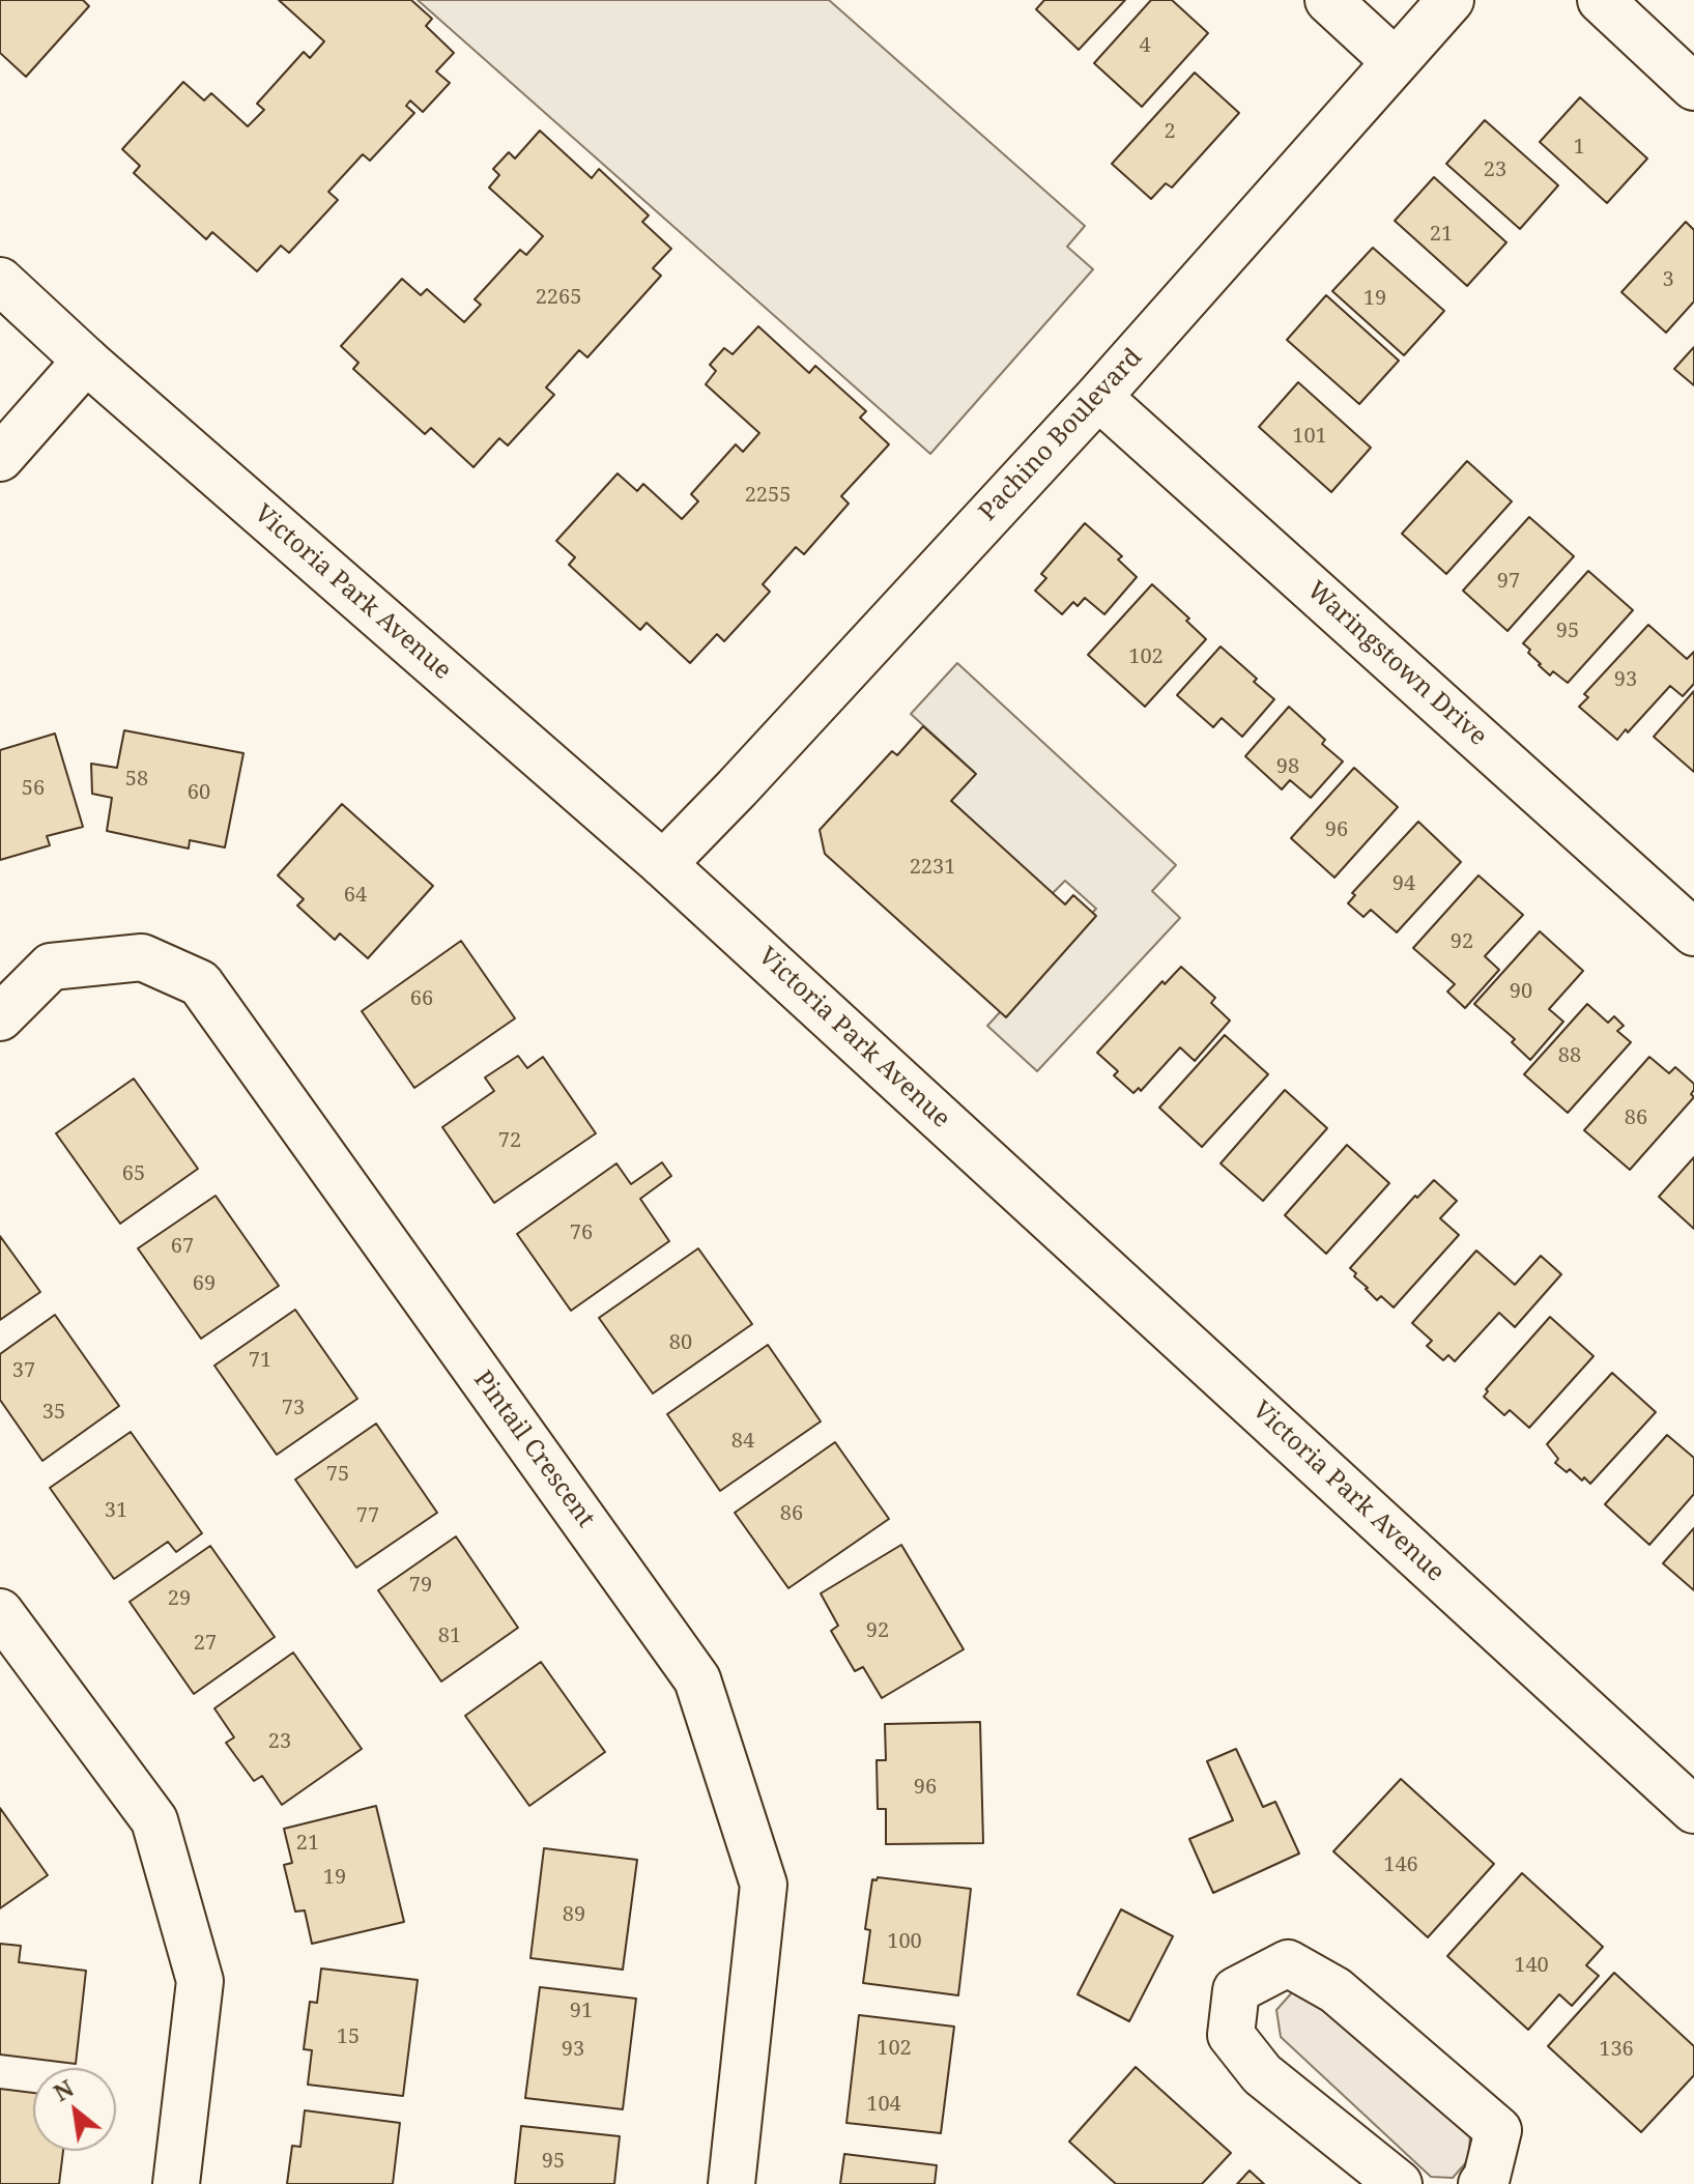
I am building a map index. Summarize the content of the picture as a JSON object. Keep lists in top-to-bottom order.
{
  "streets": {
    "street": [
      "Pachino Boulevard",
      "Victoria Park Avenue",
      "Waringstown Drive",
      "Pintail Crescent"
    ]
  },
  "crossings": [
    ["Pachino Boulevard", "Victoria Park Avenue"],
    ["Pachino Boulevard", "Waringstown Drive"]
  ],
  "house_numbers": [
    "4",
    "2",
    "1",
    "23",
    "21",
    "3",
    "2265",
    "19",
    "101",
    "2255",
    "97",
    "95",
    "102",
    "93",
    "98",
    "58",
    "56",
    "60",
    "96",
    "2231",
    "94",
    "64",
    "92",
    "90",
    "66",
    "88",
    "86",
    "72",
    "65",
    "76",
    "67",
    "69",
    "80",
    "71",
    "37",
    "73",
    "35",
    "84",
    "75",
    "31",
    "86",
    "77",
    "79",
    "29",
    "92",
    "81",
    "27",
    "23",
    "96",
    "21",
    "146",
    "19",
    "89",
    "100",
    "140",
    "91",
    "15",
    "102",
    "93",
    "136",
    "104",
    "95"
  ],
  "north": "top left"
}
